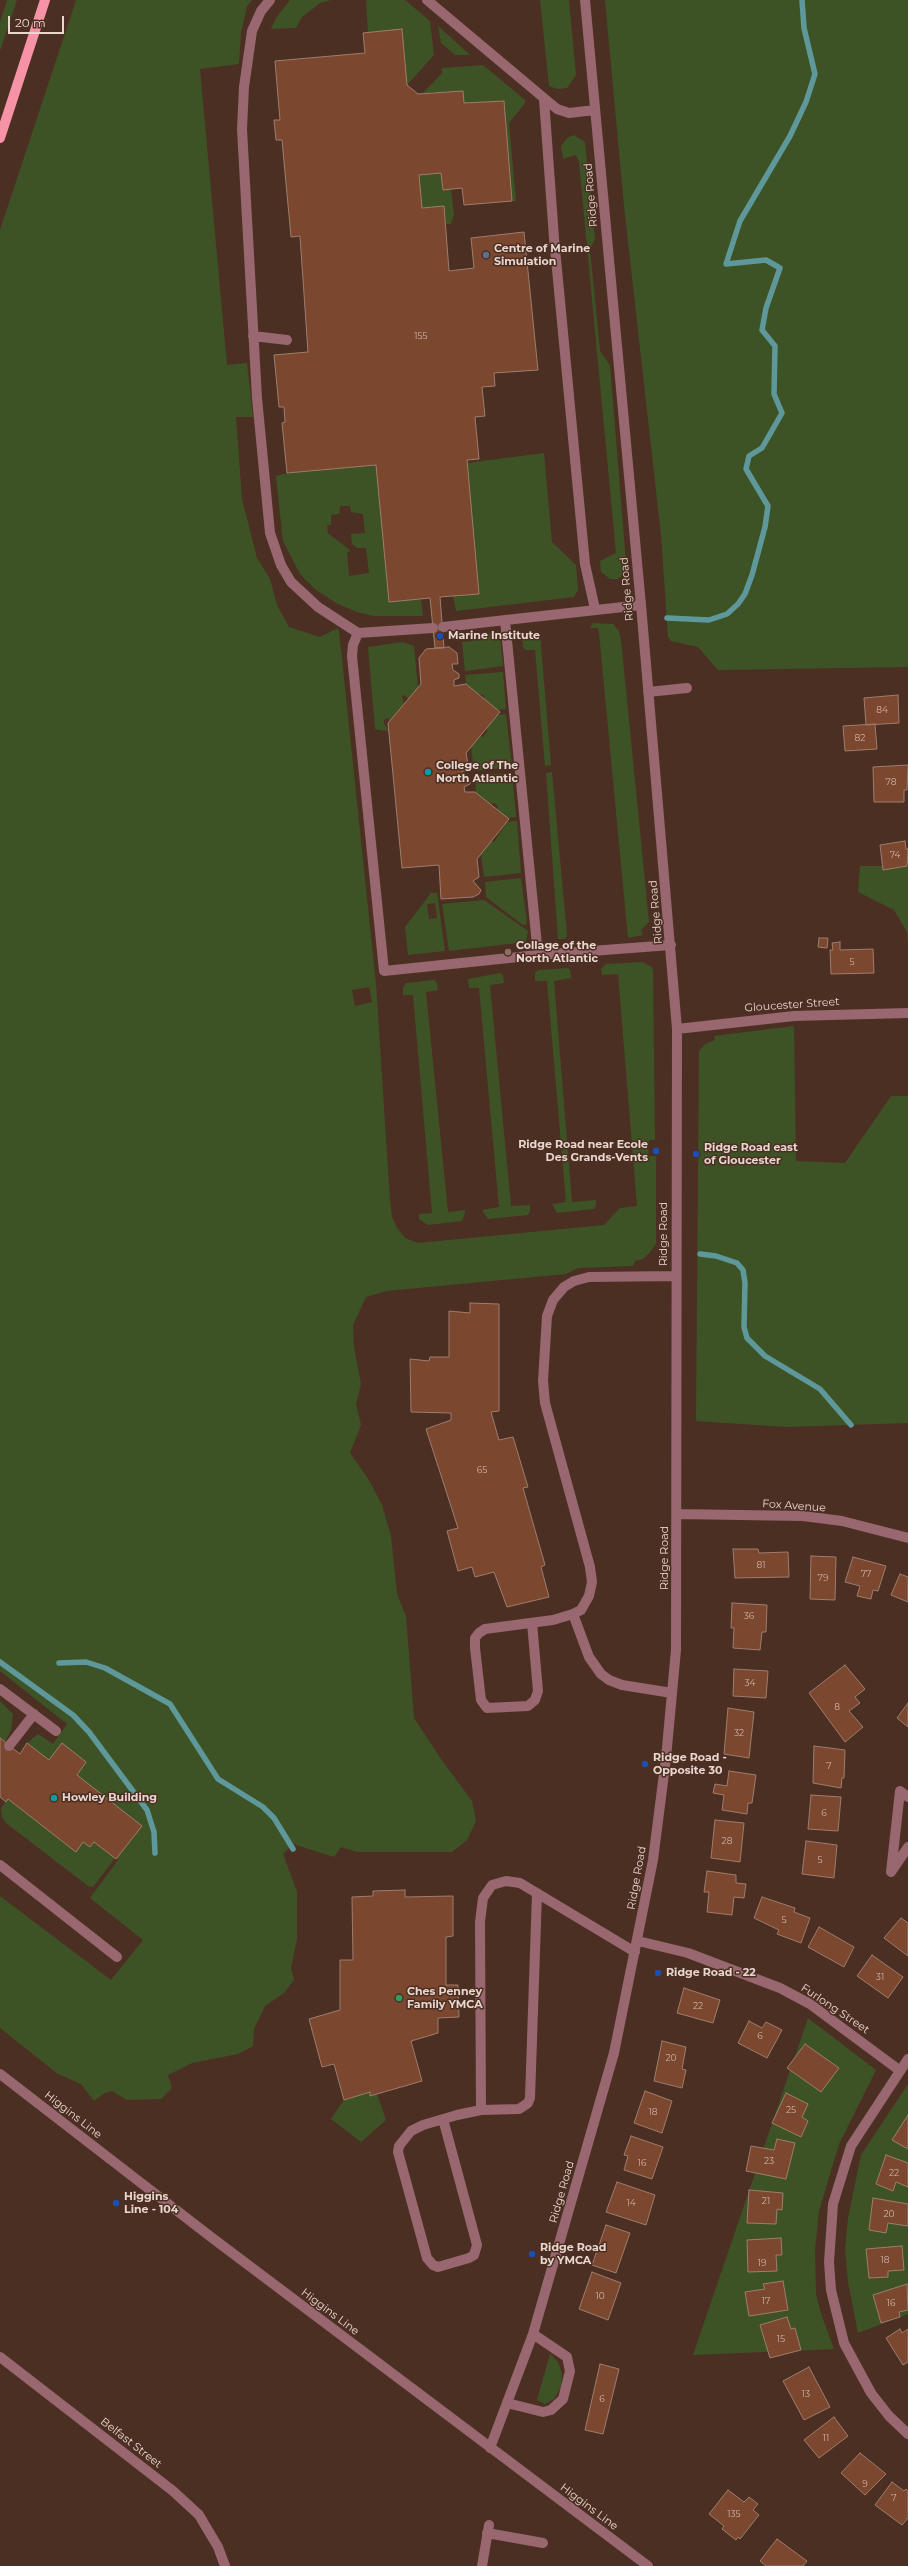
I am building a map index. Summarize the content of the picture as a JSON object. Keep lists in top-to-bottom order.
{
  "streets": {
    "street": [
      "Ridge Road",
      "Gloucester Street",
      "Fox Avenue",
      "Furlong Street",
      "Higgins Line",
      "Belfast Street"
    ]
  },
  "crossings": [
    ["Ridge Road", "Gloucester Street"],
    ["Ridge Road", "Fox Avenue"],
    ["Ridge Road", "Furlong Street"],
    ["Ridge Road", "Higgins Line"]
  ],
  "places": [
    "Centre of Marine Simulation",
    "Marine Institute",
    "College of The North Atlantic",
    "Collage of the North Atlantic",
    "Ridge Road near Ecole Des Grands-Vents",
    "Ridge Road east of Gloucester",
    "Ridge Road - Opposite 30",
    "Howley Building",
    "Ridge Road - 22",
    "Ches Penney Family YMCA",
    "Higgins Line - 104",
    "Ridge Road by YMCA"
  ],
  "house_numbers": [
    "155",
    "84",
    "82",
    "78",
    "74",
    "5",
    "65",
    "81",
    "77",
    "79",
    "36",
    "34",
    "8",
    "32",
    "7",
    "6",
    "28",
    "5",
    "5",
    "31",
    "22",
    "6",
    "20",
    "25",
    "18",
    "23",
    "16",
    "22",
    "21",
    "14",
    "20",
    "18",
    "19",
    "10",
    "17",
    "16",
    "15",
    "13",
    "6",
    "11",
    "9",
    "7",
    "135"
  ],
  "scale_bar": "20 m"
}
